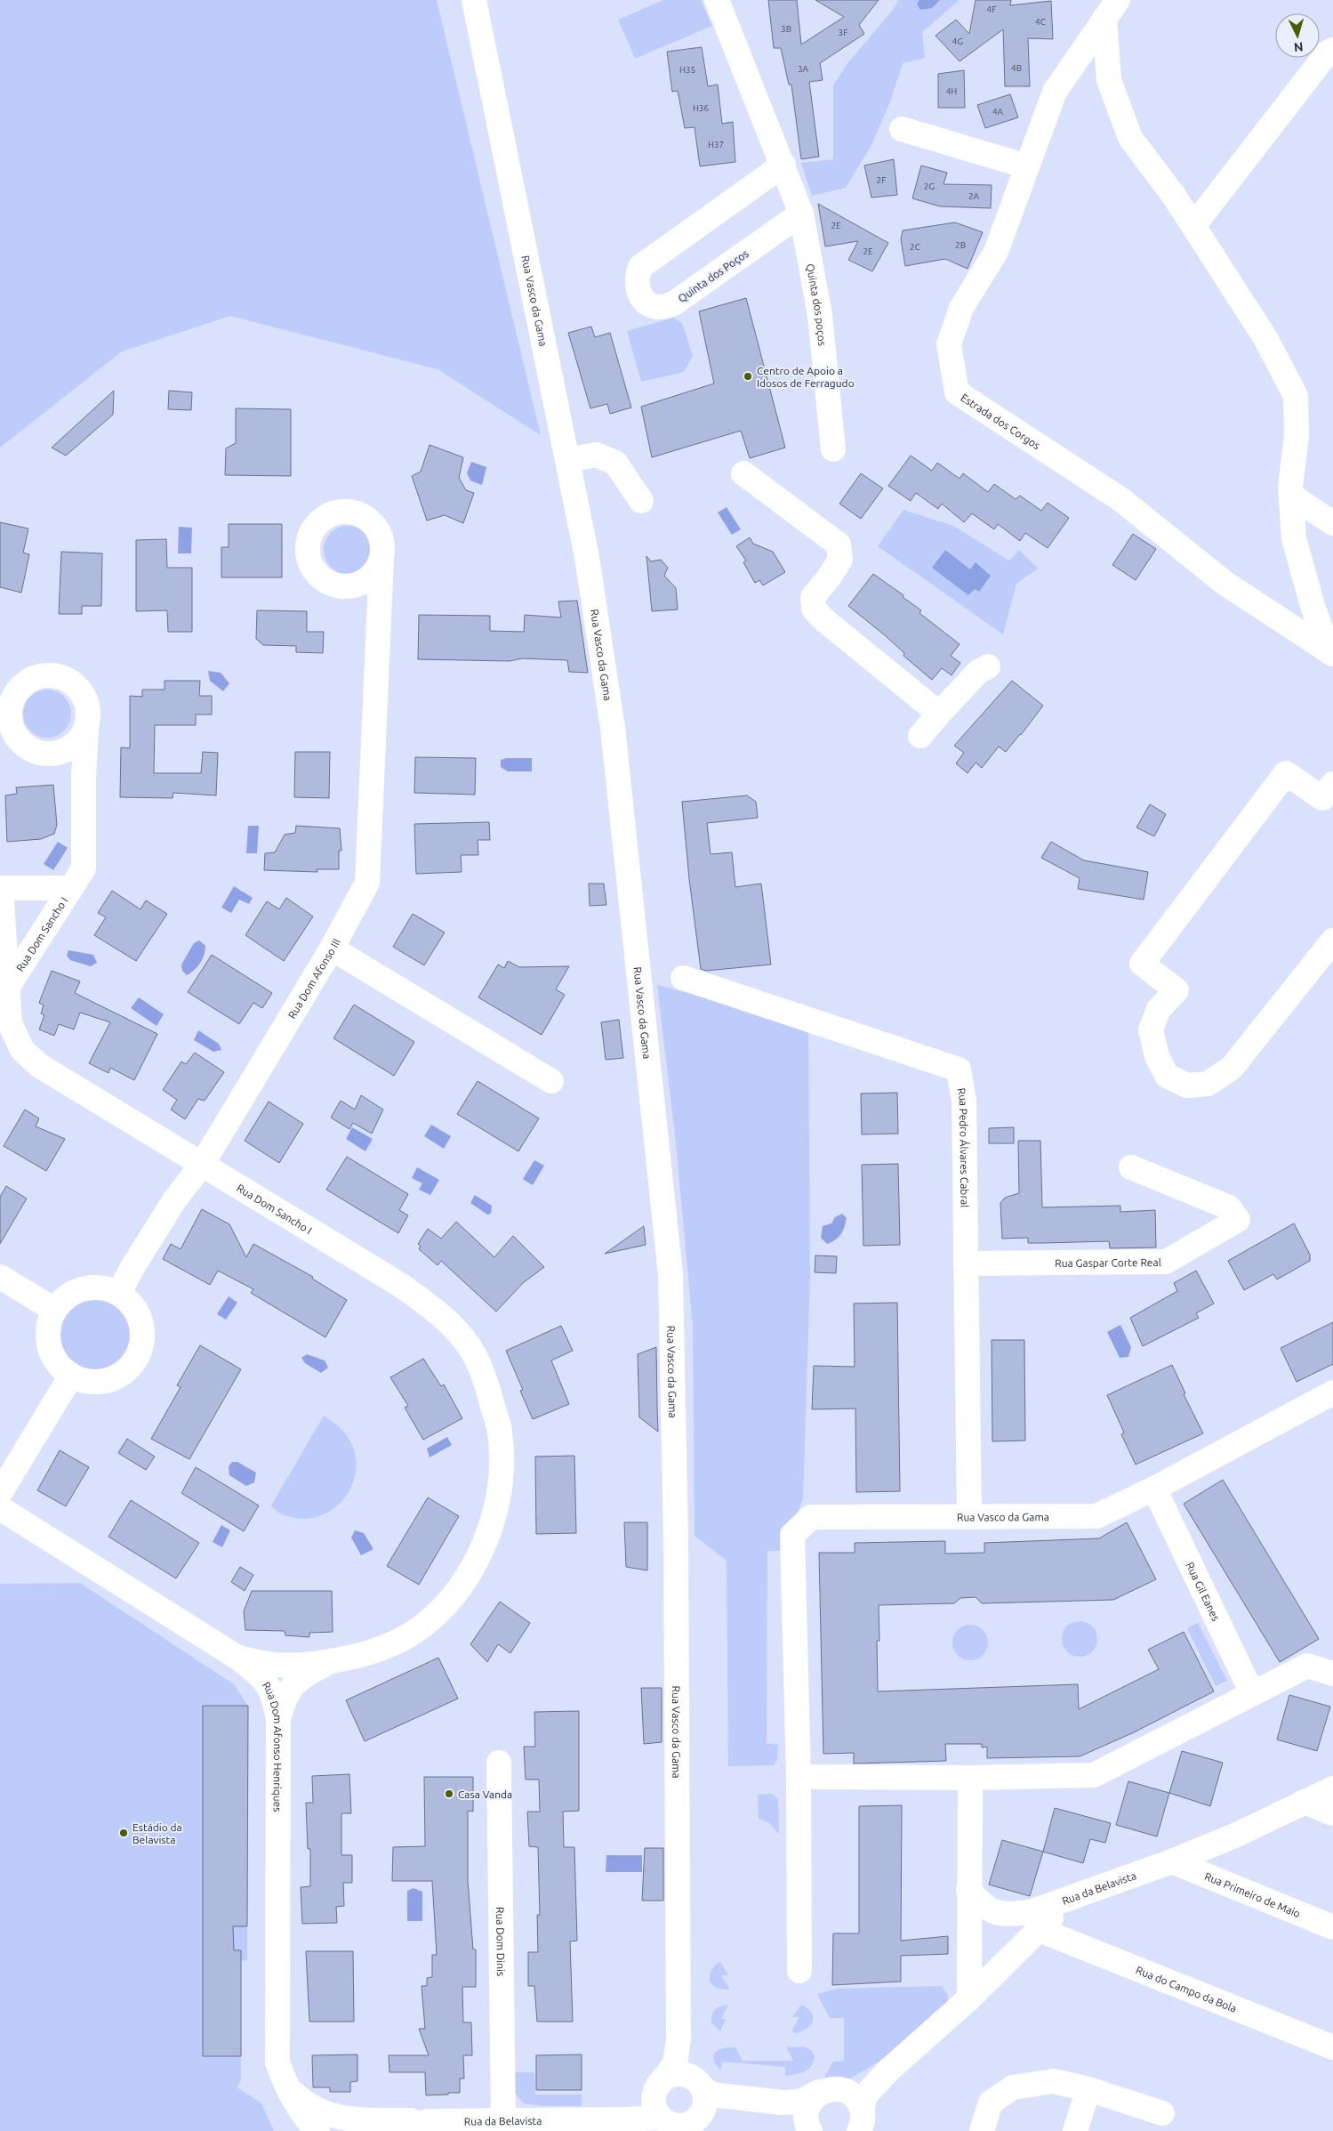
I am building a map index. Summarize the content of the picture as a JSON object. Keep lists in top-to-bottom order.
{
  "streets": {
    "street": [
      "Quinta dos Poços",
      "Rua Vasco da Gama",
      "Quinta dos poços",
      "Estrada dos Corgos",
      "Rua Dom Sancho I",
      "Rua Dom Afonso III",
      "Rua Pedro Álvares Cabral",
      "Rua Gaspar Corte Real",
      "Rua Gil Eanes",
      "Rua Dom Afonso Henriques",
      "Rua da Belavista",
      "Rua Primeiro de Maio",
      "Rua Dom Dinis",
      "Rua do Campo da Bola"
    ]
  },
  "crossings": [
    ["Quinta dos Poços", "Quinta dos poços"],
    ["Rua Vasco da Gama", "Rua Pedro Álvares Cabral"],
    ["Rua Vasco da Gama", "Rua Gil Eanes"],
    ["Rua Dom Sancho I", "Rua Dom Afonso III"],
    ["Rua Pedro Álvares Cabral", "Rua Gaspar Corte Real"],
    ["Rua da Belavista", "Rua Primeiro de Maio"],
    ["Rua da Belavista", "Rua Dom Dinis"],
    ["Rua da Belavista", "Rua do Campo da Bola"]
  ],
  "places": ["Centro de Apoio a Idosos de Ferragudo", "Casa Vanda", "Estádio da Belavista"],
  "house_numbers": [
    "4F",
    "4C",
    "3B",
    "3F",
    "4G",
    "4B",
    "3A",
    "H35",
    "4H",
    "H36",
    "4A",
    "H37",
    "2F",
    "2G",
    "2A",
    "2E",
    "2B",
    "2C",
    "2E"
  ],
  "north": "bottom"
}
